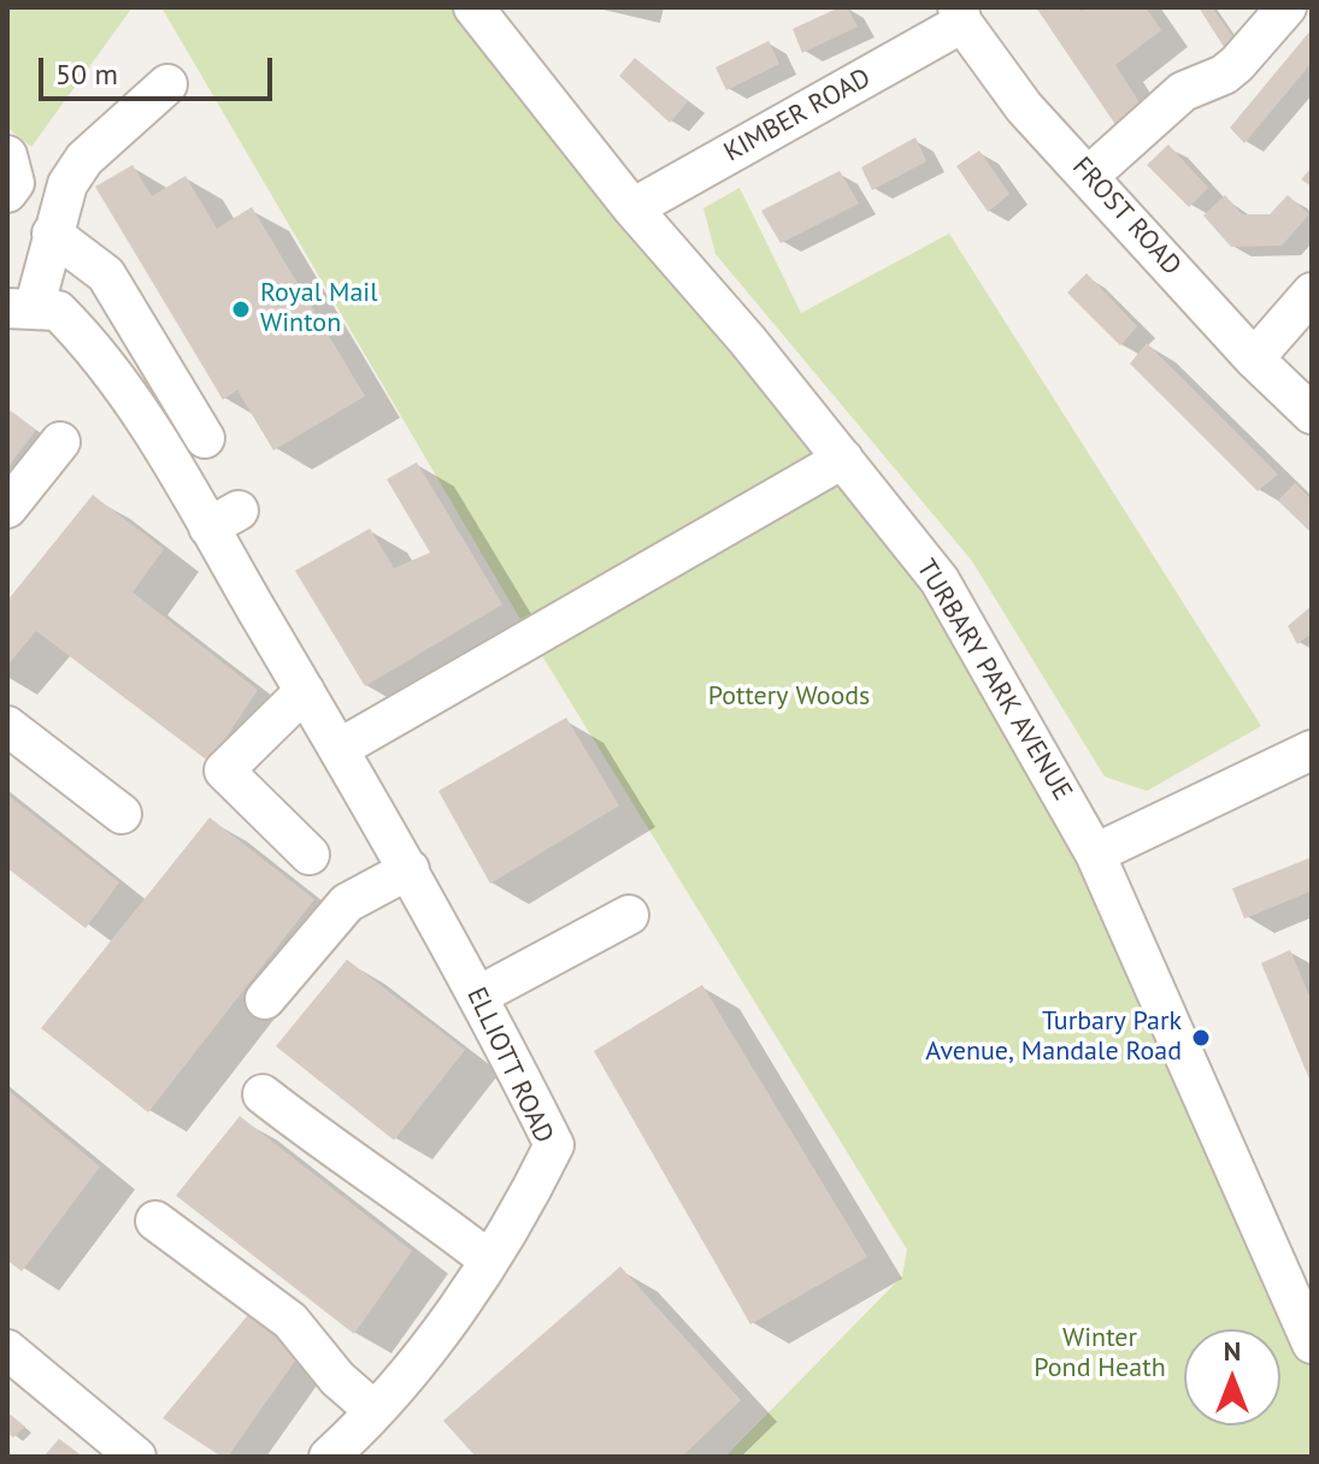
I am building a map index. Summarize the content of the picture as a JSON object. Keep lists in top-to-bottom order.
{
  "streets": {
    "street": [
      "KIMBER ROAD",
      "FROST ROAD",
      "TURBARY PARK AVENUE",
      "ELLIOTT ROAD"
    ]
  },
  "crossings": [
    ["KIMBER ROAD", "FROST ROAD"],
    ["KIMBER ROAD", "TURBARY PARK AVENUE"]
  ],
  "parks": ["Pottery Woods", "Winter Pond Heath"],
  "places": ["Royal Mail Winton", "Turbary Park Avenue, Mandale Road"],
  "scale_bar": "50 m",
  "north": "top"
}
